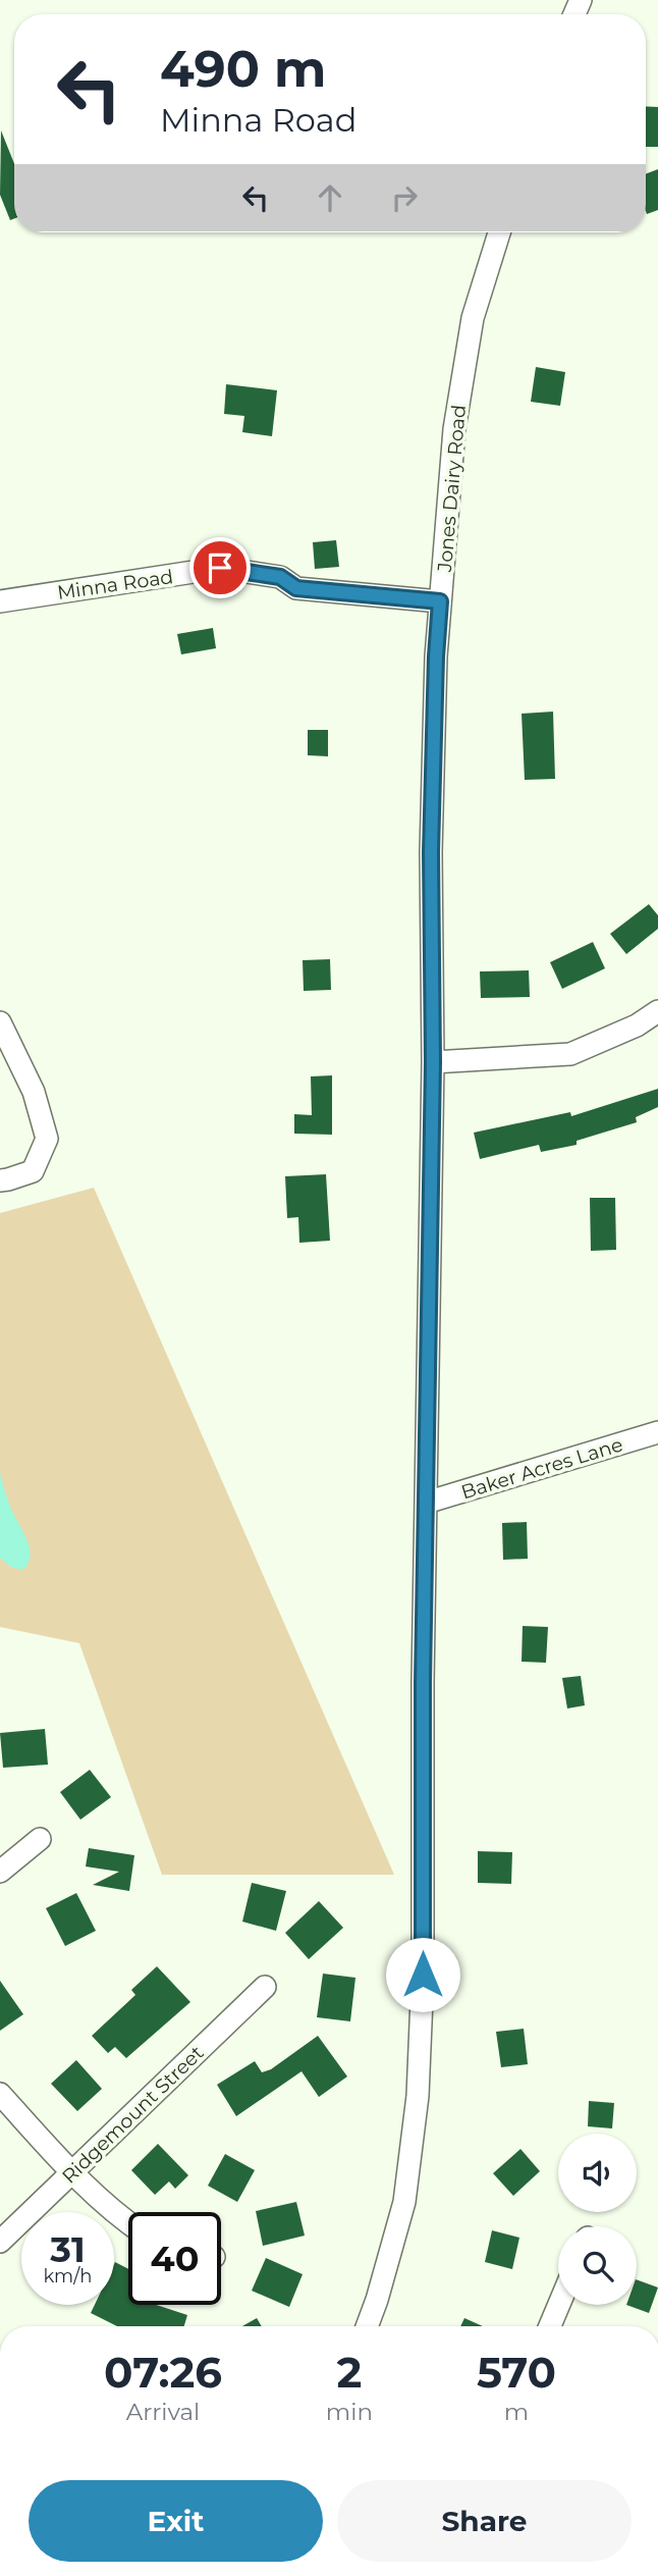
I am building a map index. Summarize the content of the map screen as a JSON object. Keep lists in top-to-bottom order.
{
  "streets": {
    "street": [
      "Jones Dairy Road",
      "Minna Road",
      "Baker Acres Lane",
      "Ridgemount Street"
    ]
  },
  "crossings": [
    ["Jones Dairy Road", "Minna Road"],
    ["Jones Dairy Road", "Baker Acres Lane"]
  ],
  "page": {
    "turn": ["490 m", "Minna Road"],
    "speed": "31 km/h",
    "limit": "40",
    "eta": [
      "07:26",
      "Arrival",
      "2",
      "min",
      "570",
      "m"
    ],
    "buttons": ["Exit", "Share"]
  }
}
